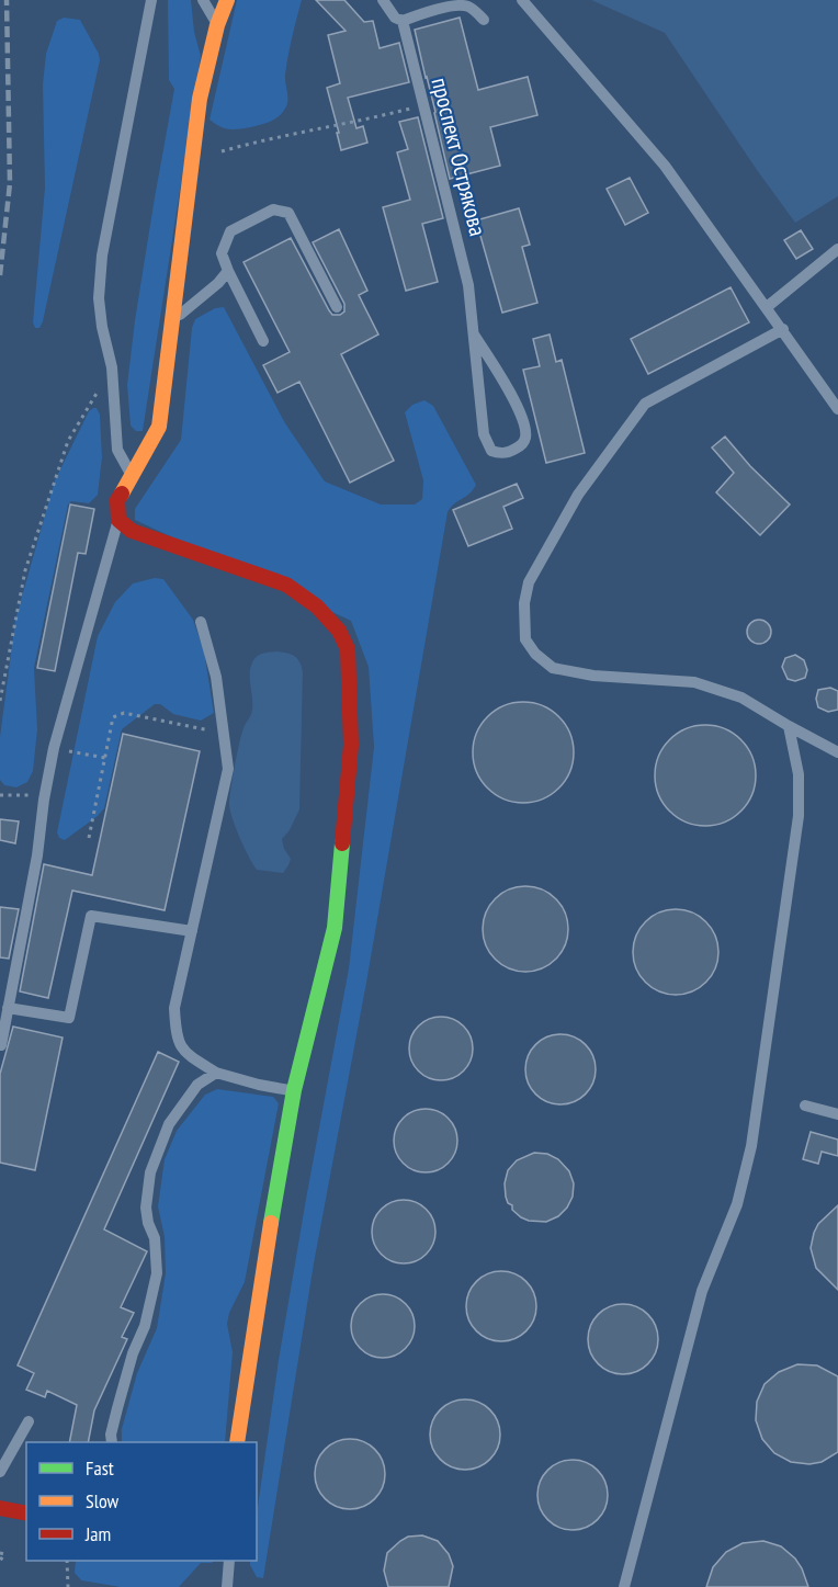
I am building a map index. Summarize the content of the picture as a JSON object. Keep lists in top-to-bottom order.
{
  "streets": {
    "lane": ["проспект Острякова"]
  },
  "legend": ["Fast", "Slow", "Jam"]
}
